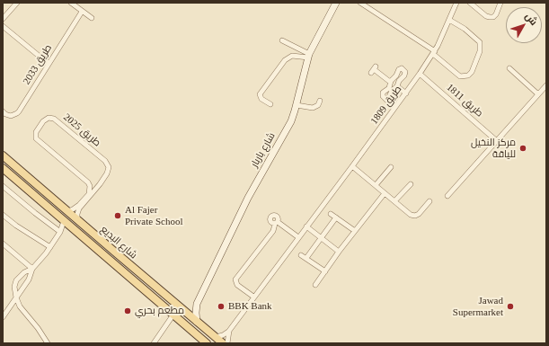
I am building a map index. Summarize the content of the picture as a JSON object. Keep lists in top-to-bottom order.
{
  "streets": {
    "main road": ["شارع البديع"],
    "street": [
      "طريق 2033",
      "طريق 1811",
      "طريق 1809",
      "طريق 2025",
      "شارع باربار"
    ]
  },
  "crossings": [
    ["طريق 1811", "طريق 1809"],
    ["طريق 1809", "شارع البديع"],
    ["طريق 2025", "شارع البديع"],
    ["شارع باربار", "شارع البديع"]
  ],
  "places": [
    "مركز النخيل للياقة",
    "Al Fajer Private School",
    "BBK Bank",
    "Jawad Supermarket",
    "مطعم بحري"
  ],
  "north": "top right"
}
